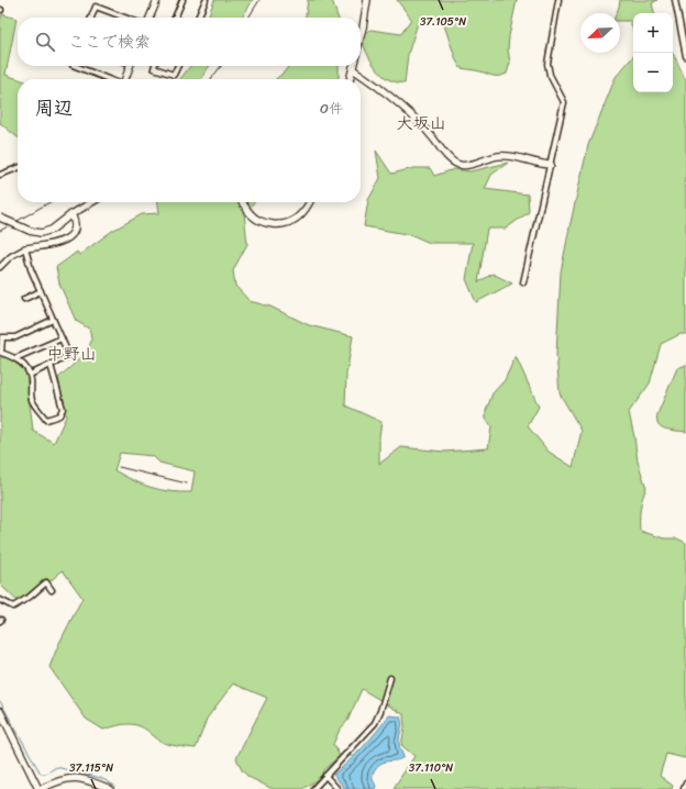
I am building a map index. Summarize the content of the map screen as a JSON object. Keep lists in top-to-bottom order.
{
  "districts": ["大坂山", "中野山"],
  "north": "bottom left",
  "page": {
    "map_buttons": ["+", "−"],
    "search": "ここで検索",
    "heading": ["周辺", "0件"]
  },
  "coordinates": ["37.105°N", "37.115°N", "37.110°N"]
}
